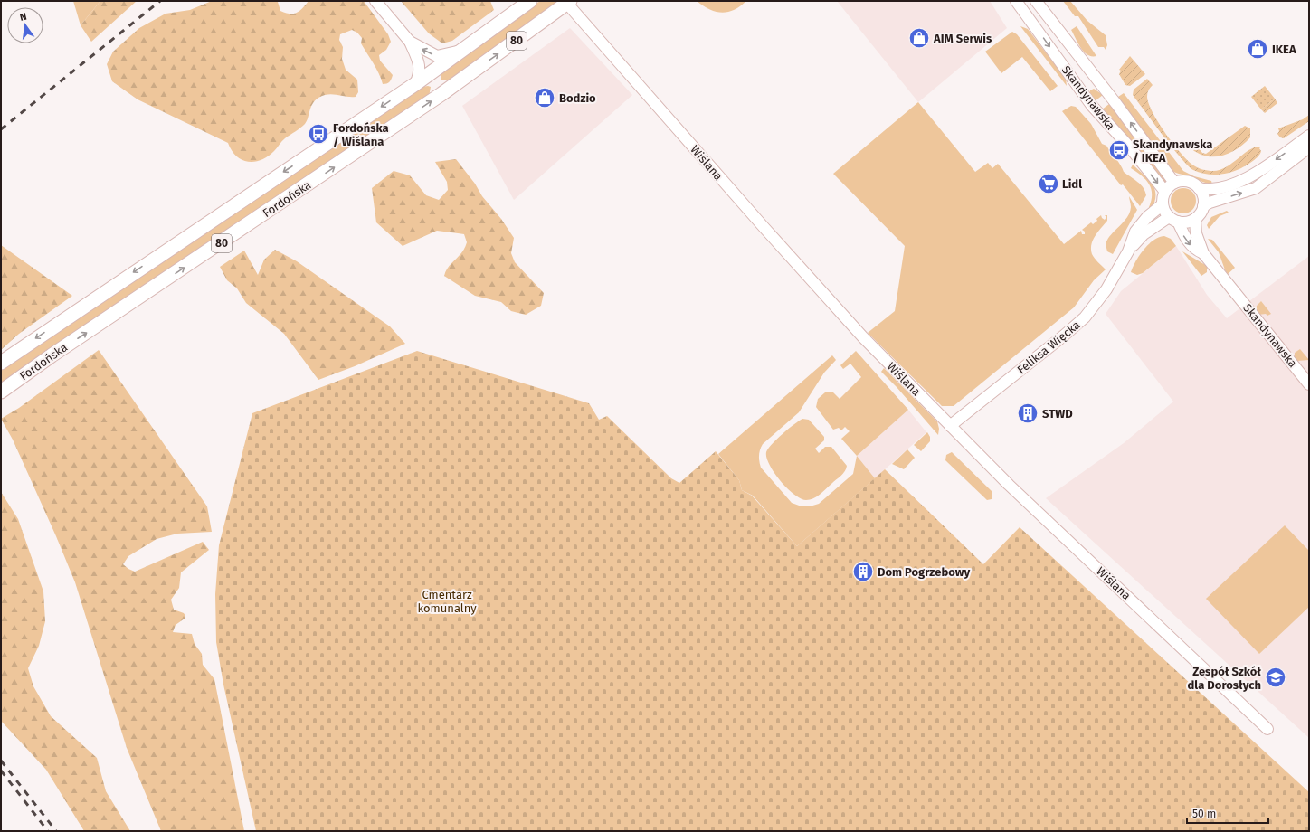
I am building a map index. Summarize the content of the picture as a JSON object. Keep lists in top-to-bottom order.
{
  "streets": {
    "main road": ["80", "Fordońska"],
    "street": ["Skandynawska", "Wiślana", "Feliksa Więcka"]
  },
  "crossings": [
    ["Skandynawska", "Feliksa Więcka"],
    ["Wiślana", "Fordońska"],
    ["Wiślana", "Feliksa Więcka"]
  ],
  "parks": ["Cmentarz komunalny"],
  "places": {
    "shop": ["AIM Serwis", "IKEA", "Bodzio"],
    "bus stop": ["Fordońska / Wiślana", "Skandynawska / IKEA"],
    "supermarket": ["Lidl"],
    "building": ["STWD", "Dom Pogrzebowy"],
    "school or university": ["Zespół Szkół dla Dorosłych"]
  },
  "scale_bar": "50 m",
  "north": "top"
}
